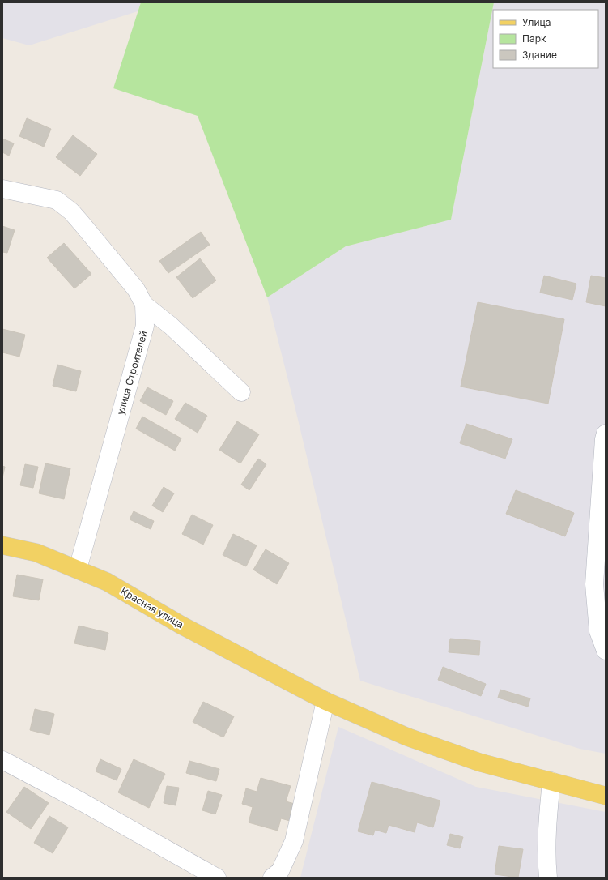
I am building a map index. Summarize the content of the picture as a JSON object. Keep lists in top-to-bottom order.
{
  "streets": {
    "main road": ["Красная улица"],
    "street": ["улица Строителей"]
  },
  "crossings": [
    ["улица Строителей", "Красная улица"]
  ],
  "legend": ["Улица", "Парк", "Здание"]
}
